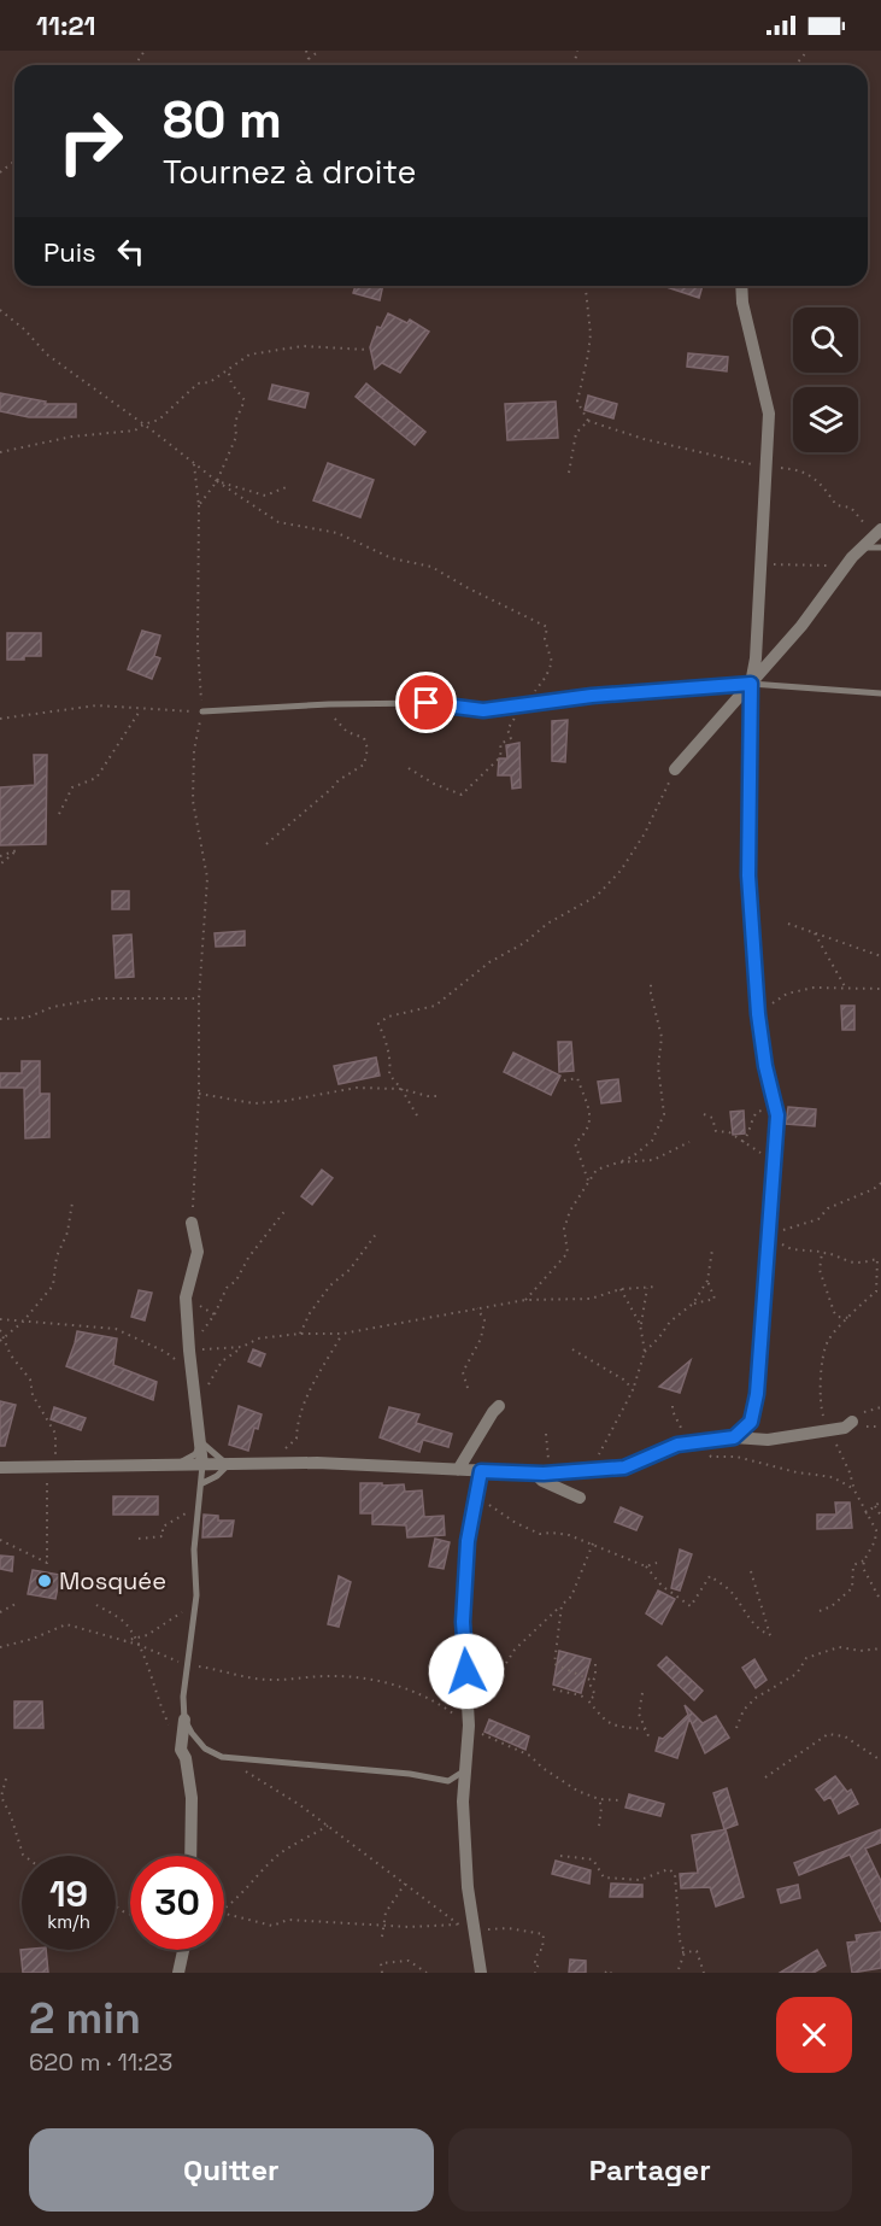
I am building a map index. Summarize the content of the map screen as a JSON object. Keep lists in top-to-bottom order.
{
  "places": ["Mosquée"],
  "page": {
    "status": "11:21",
    "turn": ["80 m", "Tournez à droite"],
    "then": "Puis",
    "speed": "19 km/h",
    "limit": "30",
    "heading": ["2 min", "620 m · 11:23"],
    "buttons": ["Quitter", "Partager"]
  }
}
